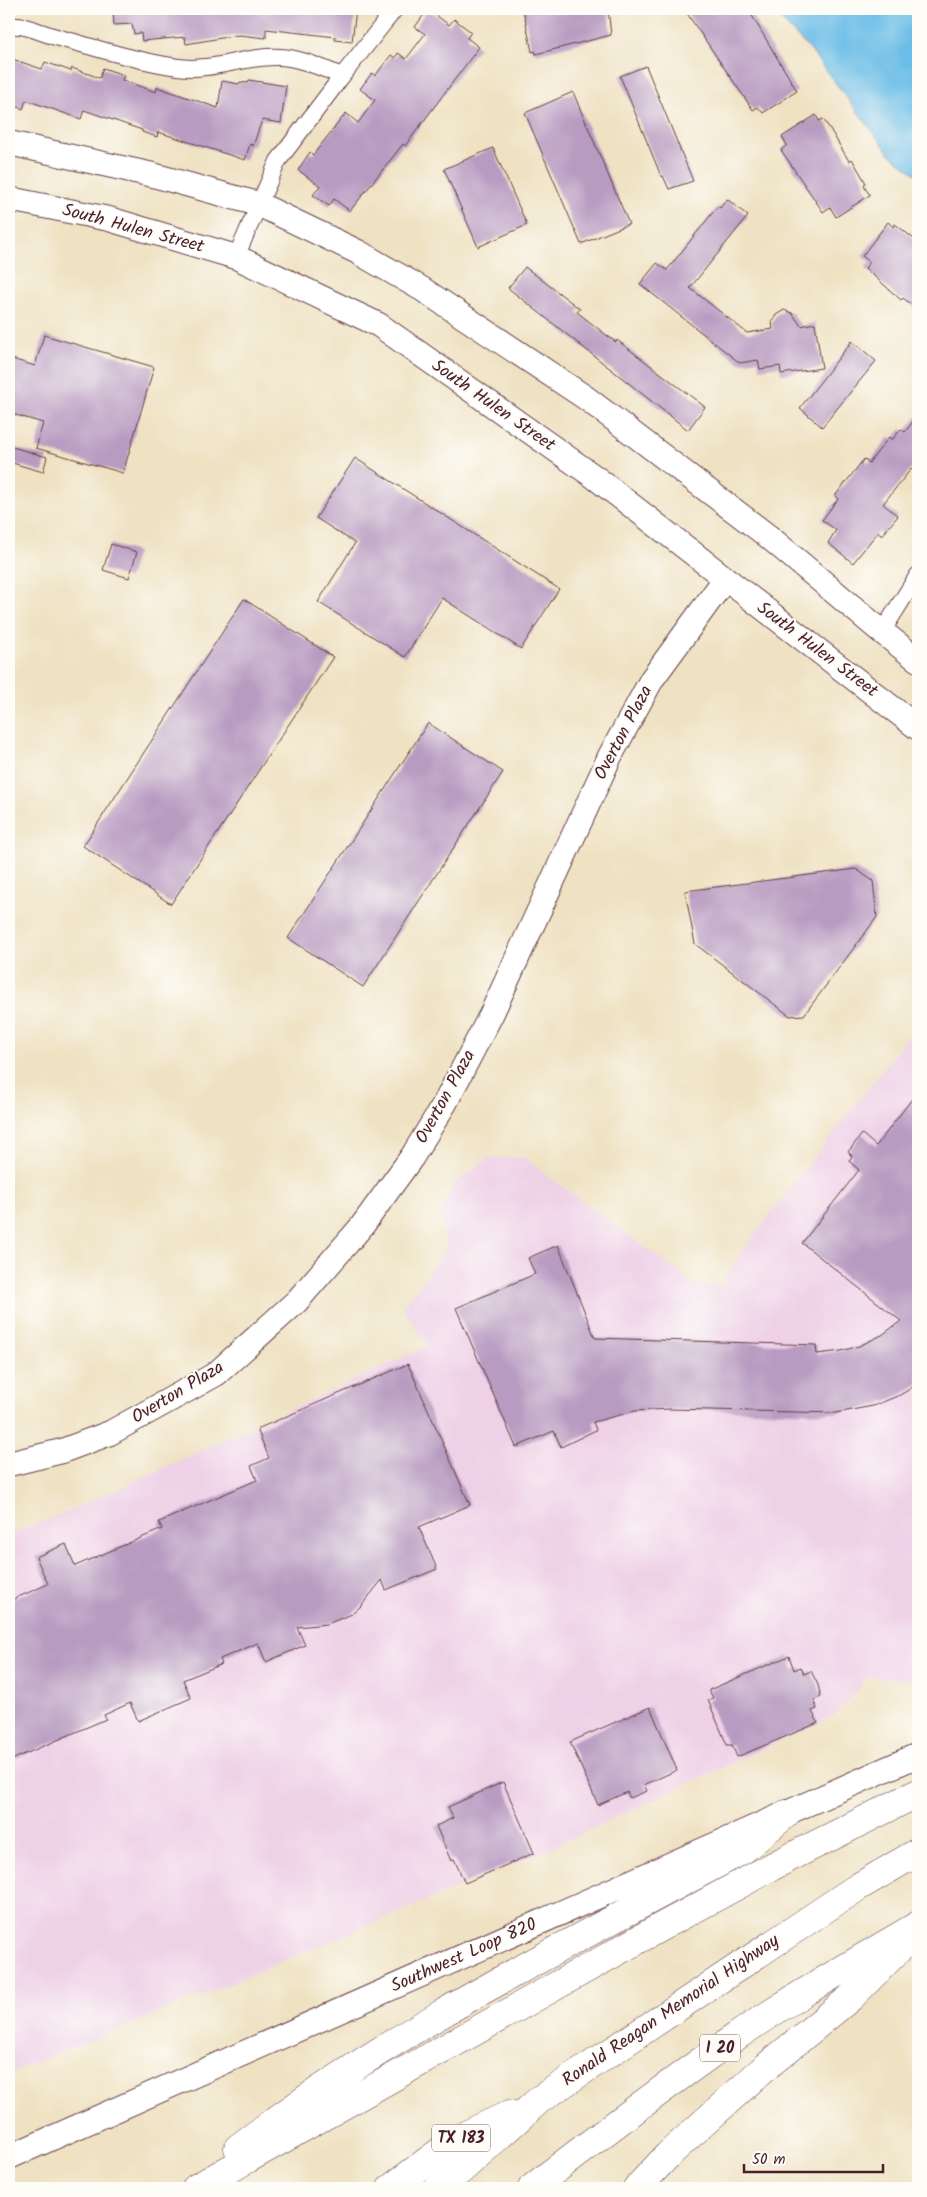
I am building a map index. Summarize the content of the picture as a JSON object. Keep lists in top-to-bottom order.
{
  "streets": {
    "highway": ["Ronald Reagan Memorial Highway", "I 20", "TX 183"],
    "main road": ["South Hulen Street", "Overton Plaza", "Southwest Loop 820"]
  },
  "crossings": [
    ["South Hulen Street", "Overton Plaza"],
    ["Ronald Reagan Memorial Highway", "TX 183"]
  ],
  "scale_bar": "50 m"
}
